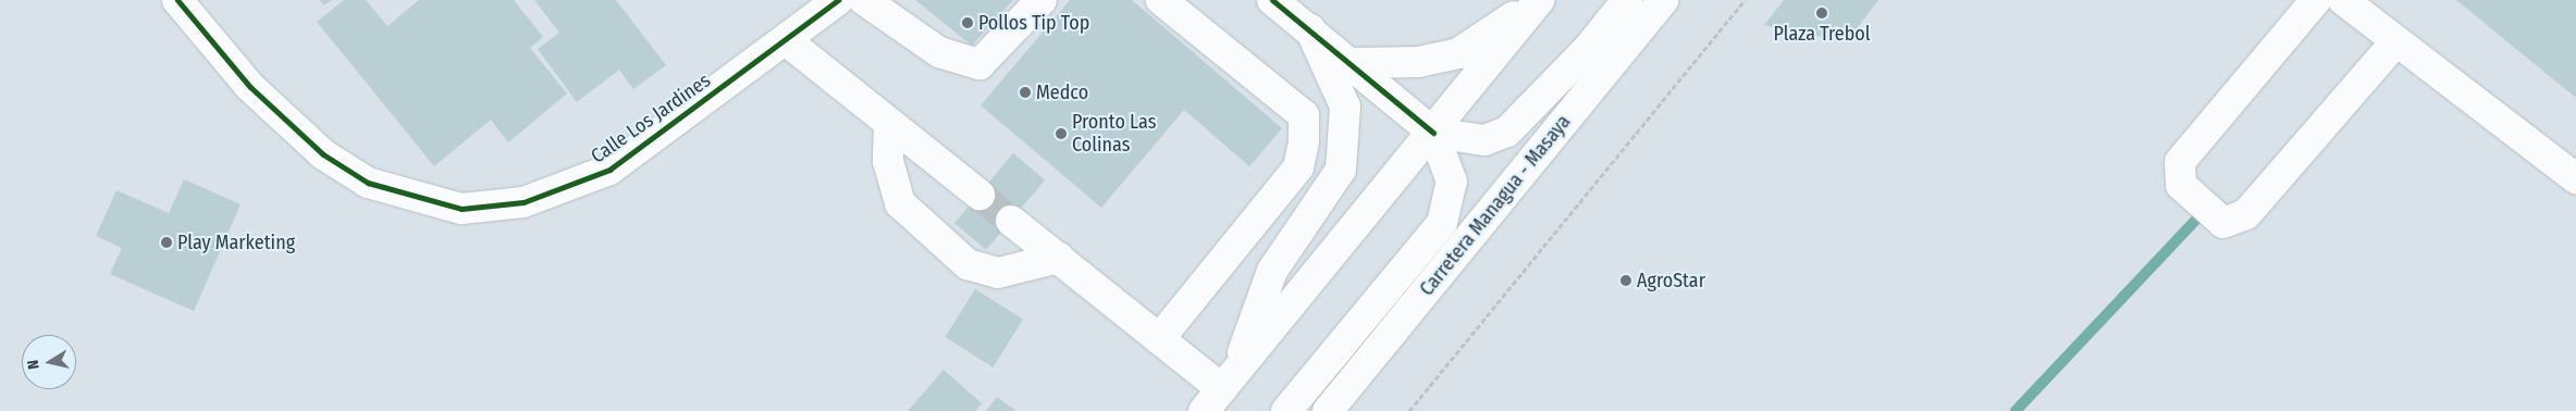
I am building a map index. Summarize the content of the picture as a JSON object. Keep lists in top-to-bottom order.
{
  "streets": {
    "main road": ["Calle Los Jardines", "Carretera Managua - Masaya"]
  },
  "places": [
    "Plaza Trebol",
    "Pollos Tip Top",
    "Medco",
    "Pronto Las Colinas",
    "Play Marketing",
    "AgroStar"
  ],
  "north": "left"
}
